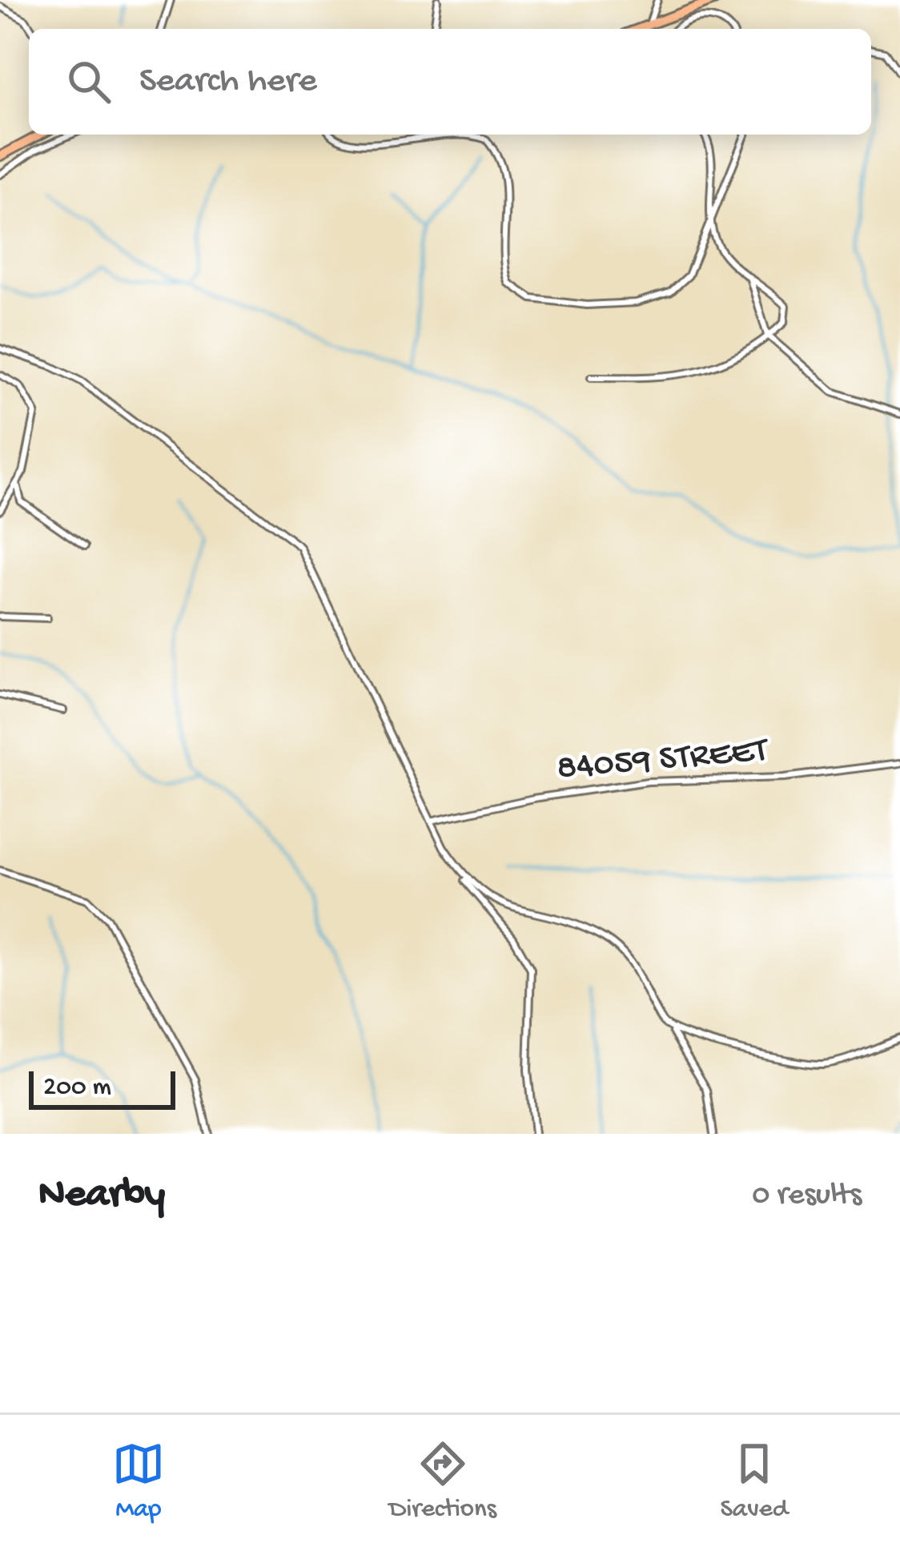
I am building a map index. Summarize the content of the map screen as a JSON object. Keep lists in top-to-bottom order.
{
  "streets": {
    "street": ["84059 STREET"]
  },
  "scale_bar": "200 m",
  "page": {
    "search": "Search here",
    "scale": "200 m",
    "heading": ["Nearby", "0 results"],
    "nav": ["Map", "Directions", "Saved"]
  }
}
